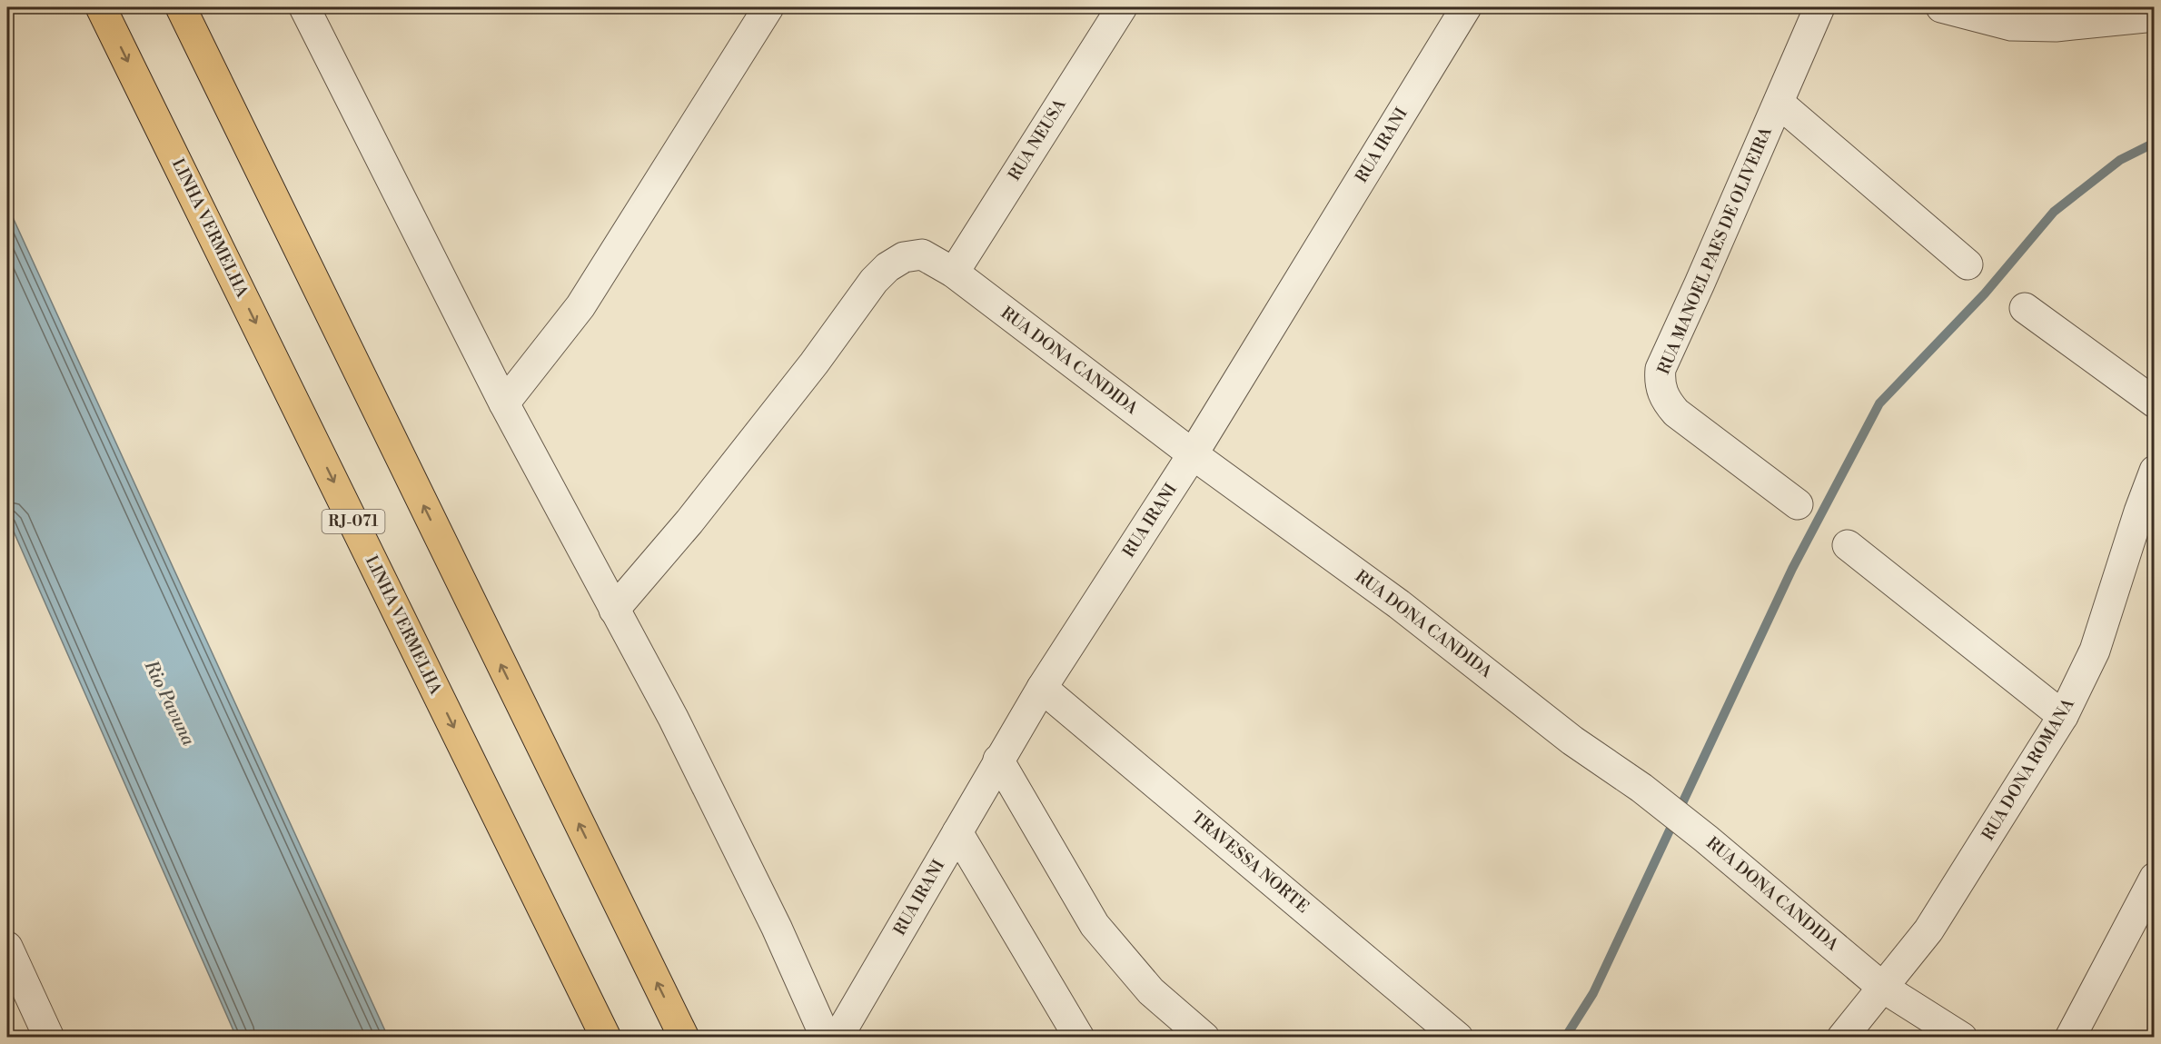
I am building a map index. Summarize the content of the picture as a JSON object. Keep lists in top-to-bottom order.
{
  "streets": {
    "highway": ["LINHA VERMELHA", "RJ-071"],
    "street": [
      "RUA NEUSA",
      "RUA IRANI",
      "RUA MANOEL PAES DE OLIVEIRA",
      "RUA DONA CANDIDA",
      "RUA DONA ROMANA",
      "TRAVESSA NORTE"
    ]
  },
  "crossings": [
    ["RUA NEUSA", "RUA DONA CANDIDA"],
    ["RUA IRANI", "RUA DONA CANDIDA"],
    ["RUA IRANI", "TRAVESSA NORTE"],
    ["RUA DONA CANDIDA", "RUA DONA ROMANA"]
  ],
  "water": ["Rio Pavuna"]
}
